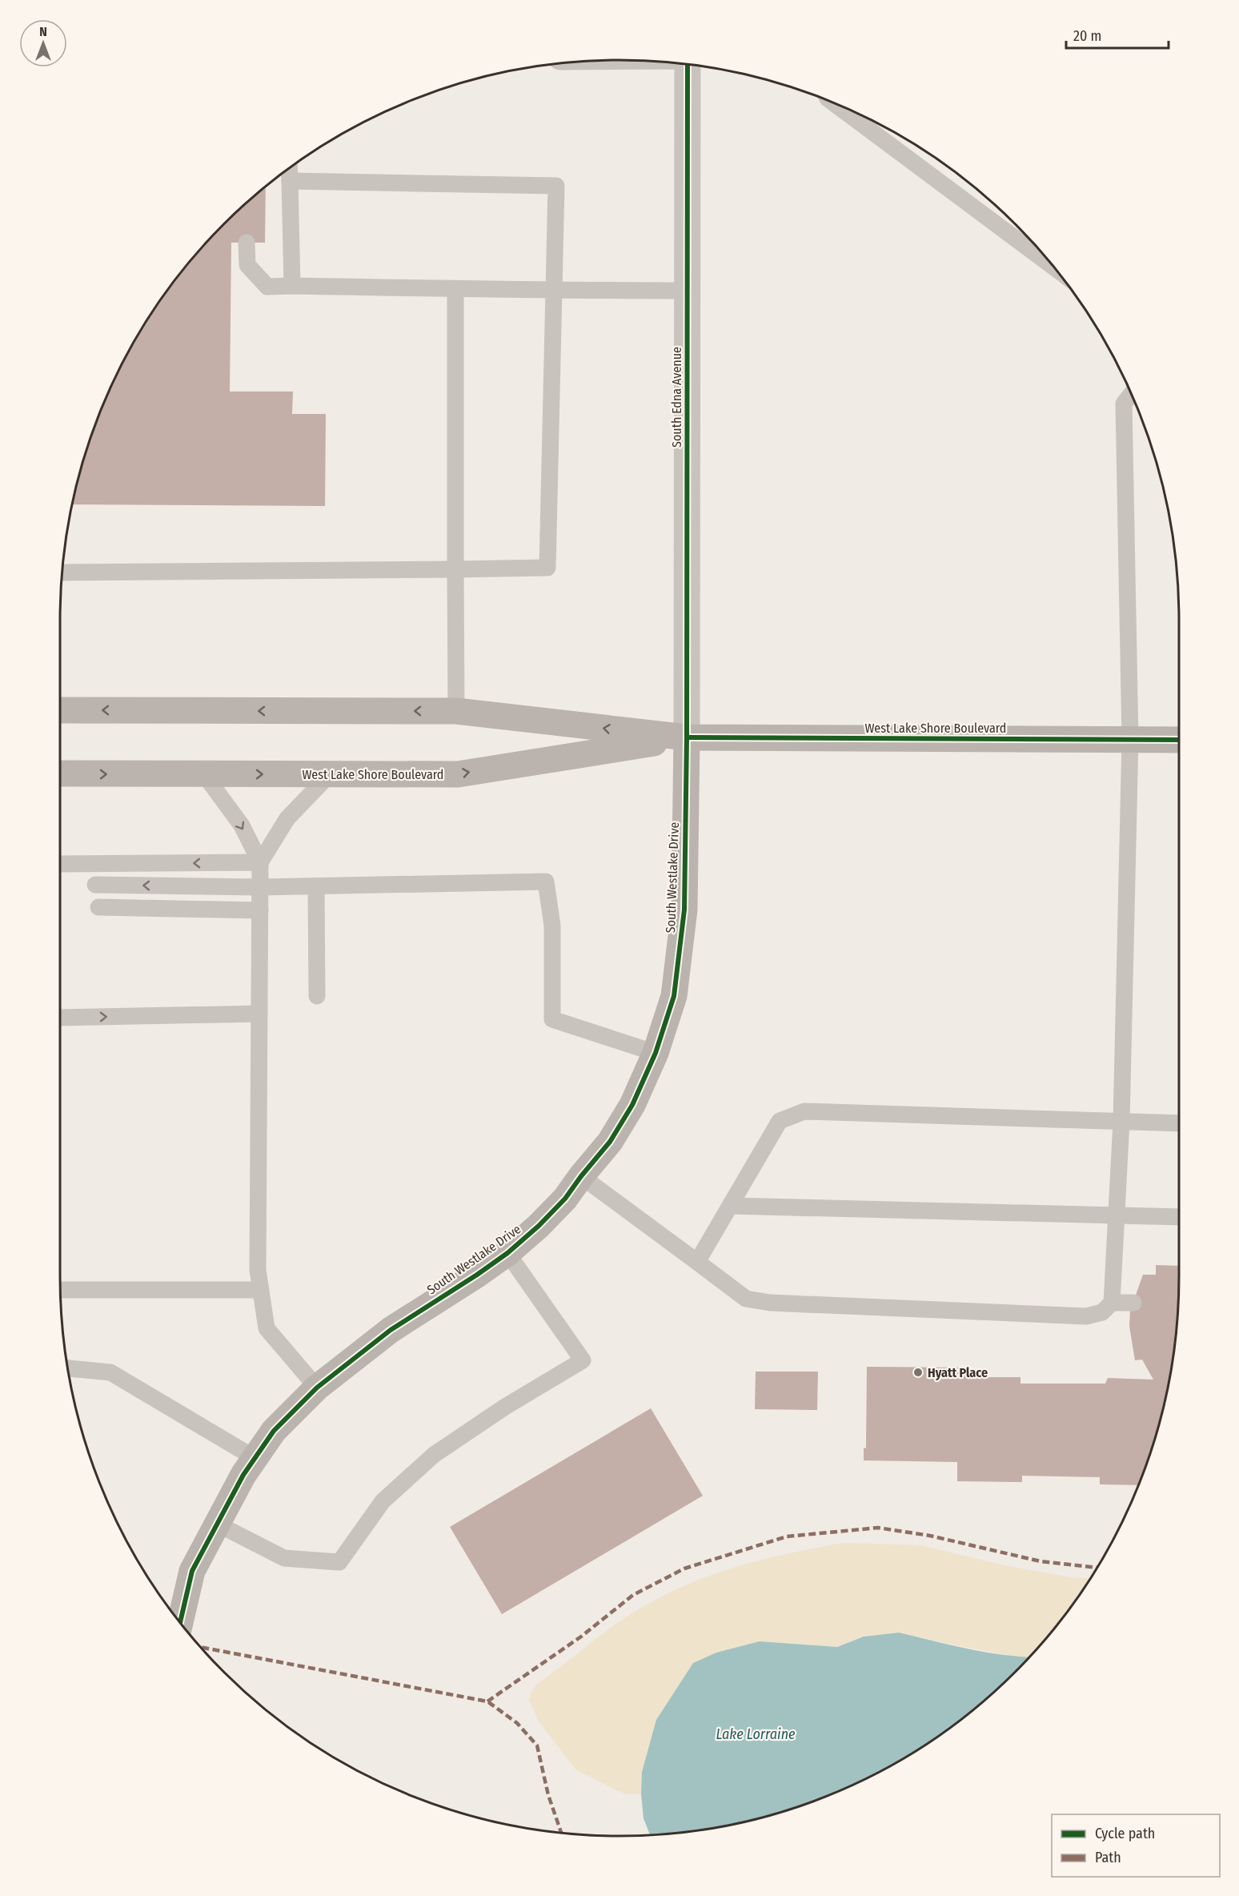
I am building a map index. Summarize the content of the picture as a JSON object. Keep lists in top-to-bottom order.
{
  "streets": {
    "street": ["South Edna Avenue", "West Lake Shore Boulevard", "South Westlake Drive"]
  },
  "crossings": [
    ["South Edna Avenue", "West Lake Shore Boulevard"],
    ["South Edna Avenue", "South Westlake Drive"],
    ["West Lake Shore Boulevard", "South Westlake Drive"]
  ],
  "water": ["Lake Lorraine"],
  "places": ["Hyatt Place"],
  "legend": ["Cycle path", "Path"],
  "scale_bar": "20 m",
  "north": "top"
}
